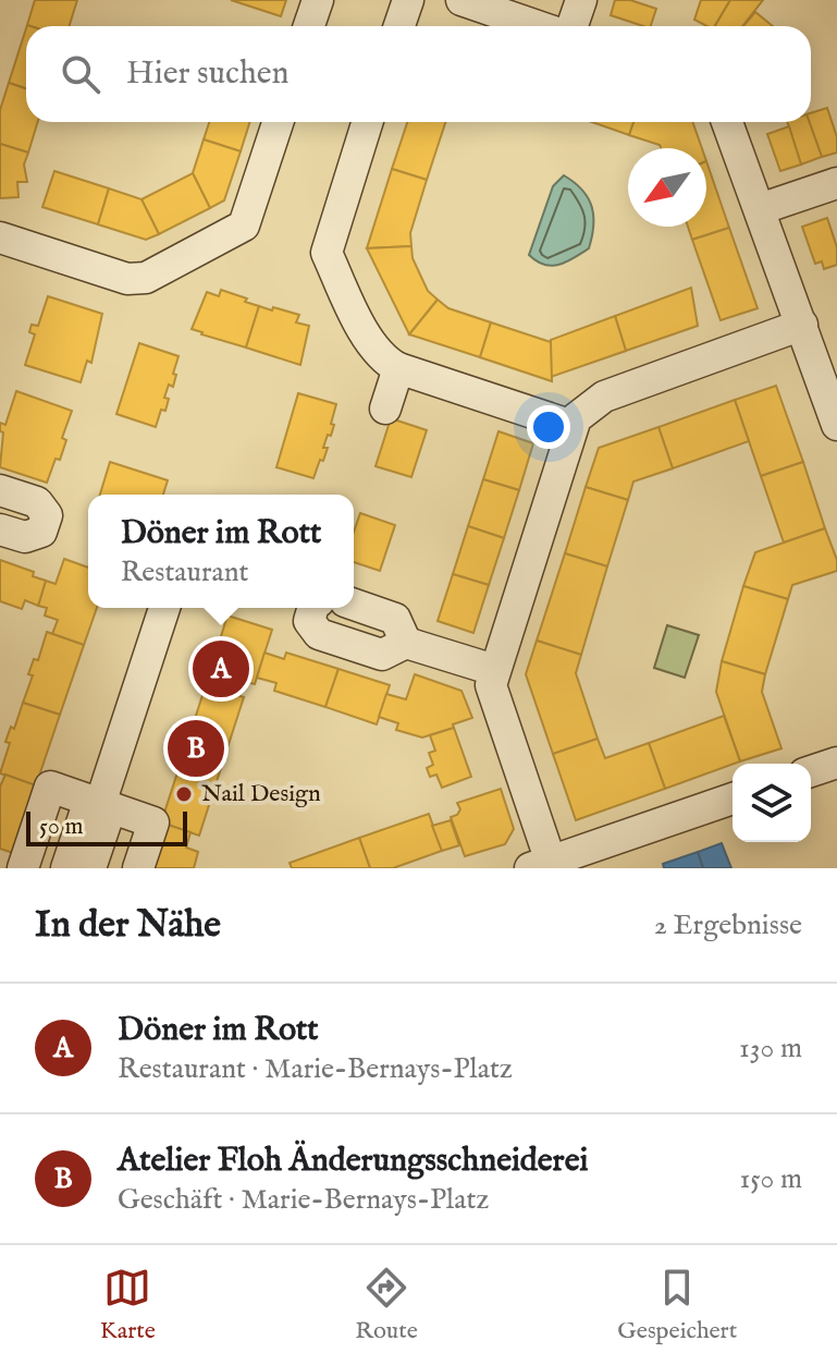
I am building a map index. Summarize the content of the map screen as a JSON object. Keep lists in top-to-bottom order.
{
  "places": ["Nail Design"],
  "scale_bar": "50 m",
  "north": "bottom left",
  "page": {
    "search": "Hier suchen",
    "popup": ["Döner im Rott", "Restaurant"],
    "pins": ["A", "B"],
    "scale": "50 m",
    "heading": ["In der Nähe", "2 Ergebnisse"],
    "list": [
      {
        "mark": "A",
        "name": "Döner im Rott",
        "note": "Restaurant · Marie-Bernays-Platz",
        "value": "130 m"
      },
      {
        "mark": "B",
        "name": "Atelier Floh Änderungsschneiderei",
        "note": "Geschäft · Marie-Bernays-Platz",
        "value": "150 m"
      }
    ],
    "nav": ["Karte", "Route", "Gespeichert"]
  }
}
